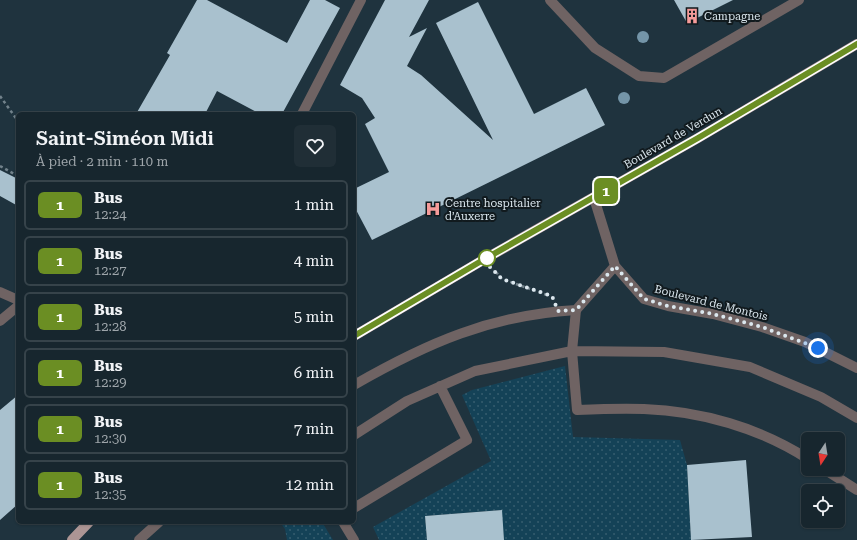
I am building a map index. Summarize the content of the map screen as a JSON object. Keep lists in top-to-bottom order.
{
  "streets": {
    "main road": ["Boulevard de Verdun"],
    "street": ["Boulevard de Montois"]
  },
  "crossings": [
    ["Boulevard de Verdun", "Boulevard de Montois"]
  ],
  "places": {
    "building": ["Campagne"],
    "hospital": ["Centre hospitalier d’Auxerre"]
  },
  "lines": ["bus line 1"],
  "north": "bottom",
  "page": {
    "on_map": "1",
    "heading": ["Saint-Siméon Midi", "À pied · 2 min · 110 m"],
    "list": [
      {
        "mark": "1",
        "name": "Bus",
        "note": "12:24",
        "value": "1 min"
      },
      {
        "mark": "1",
        "name": "Bus",
        "note": "12:27",
        "value": "4 min"
      },
      {
        "mark": "1",
        "name": "Bus",
        "note": "12:28",
        "value": "5 min"
      },
      {
        "mark": "1",
        "name": "Bus",
        "note": "12:29",
        "value": "6 min"
      },
      {
        "mark": "1",
        "name": "Bus",
        "note": "12:30",
        "value": "7 min"
      },
      {
        "mark": "1",
        "name": "Bus",
        "note": "12:35",
        "value": "12 min"
      }
    ]
  }
}
